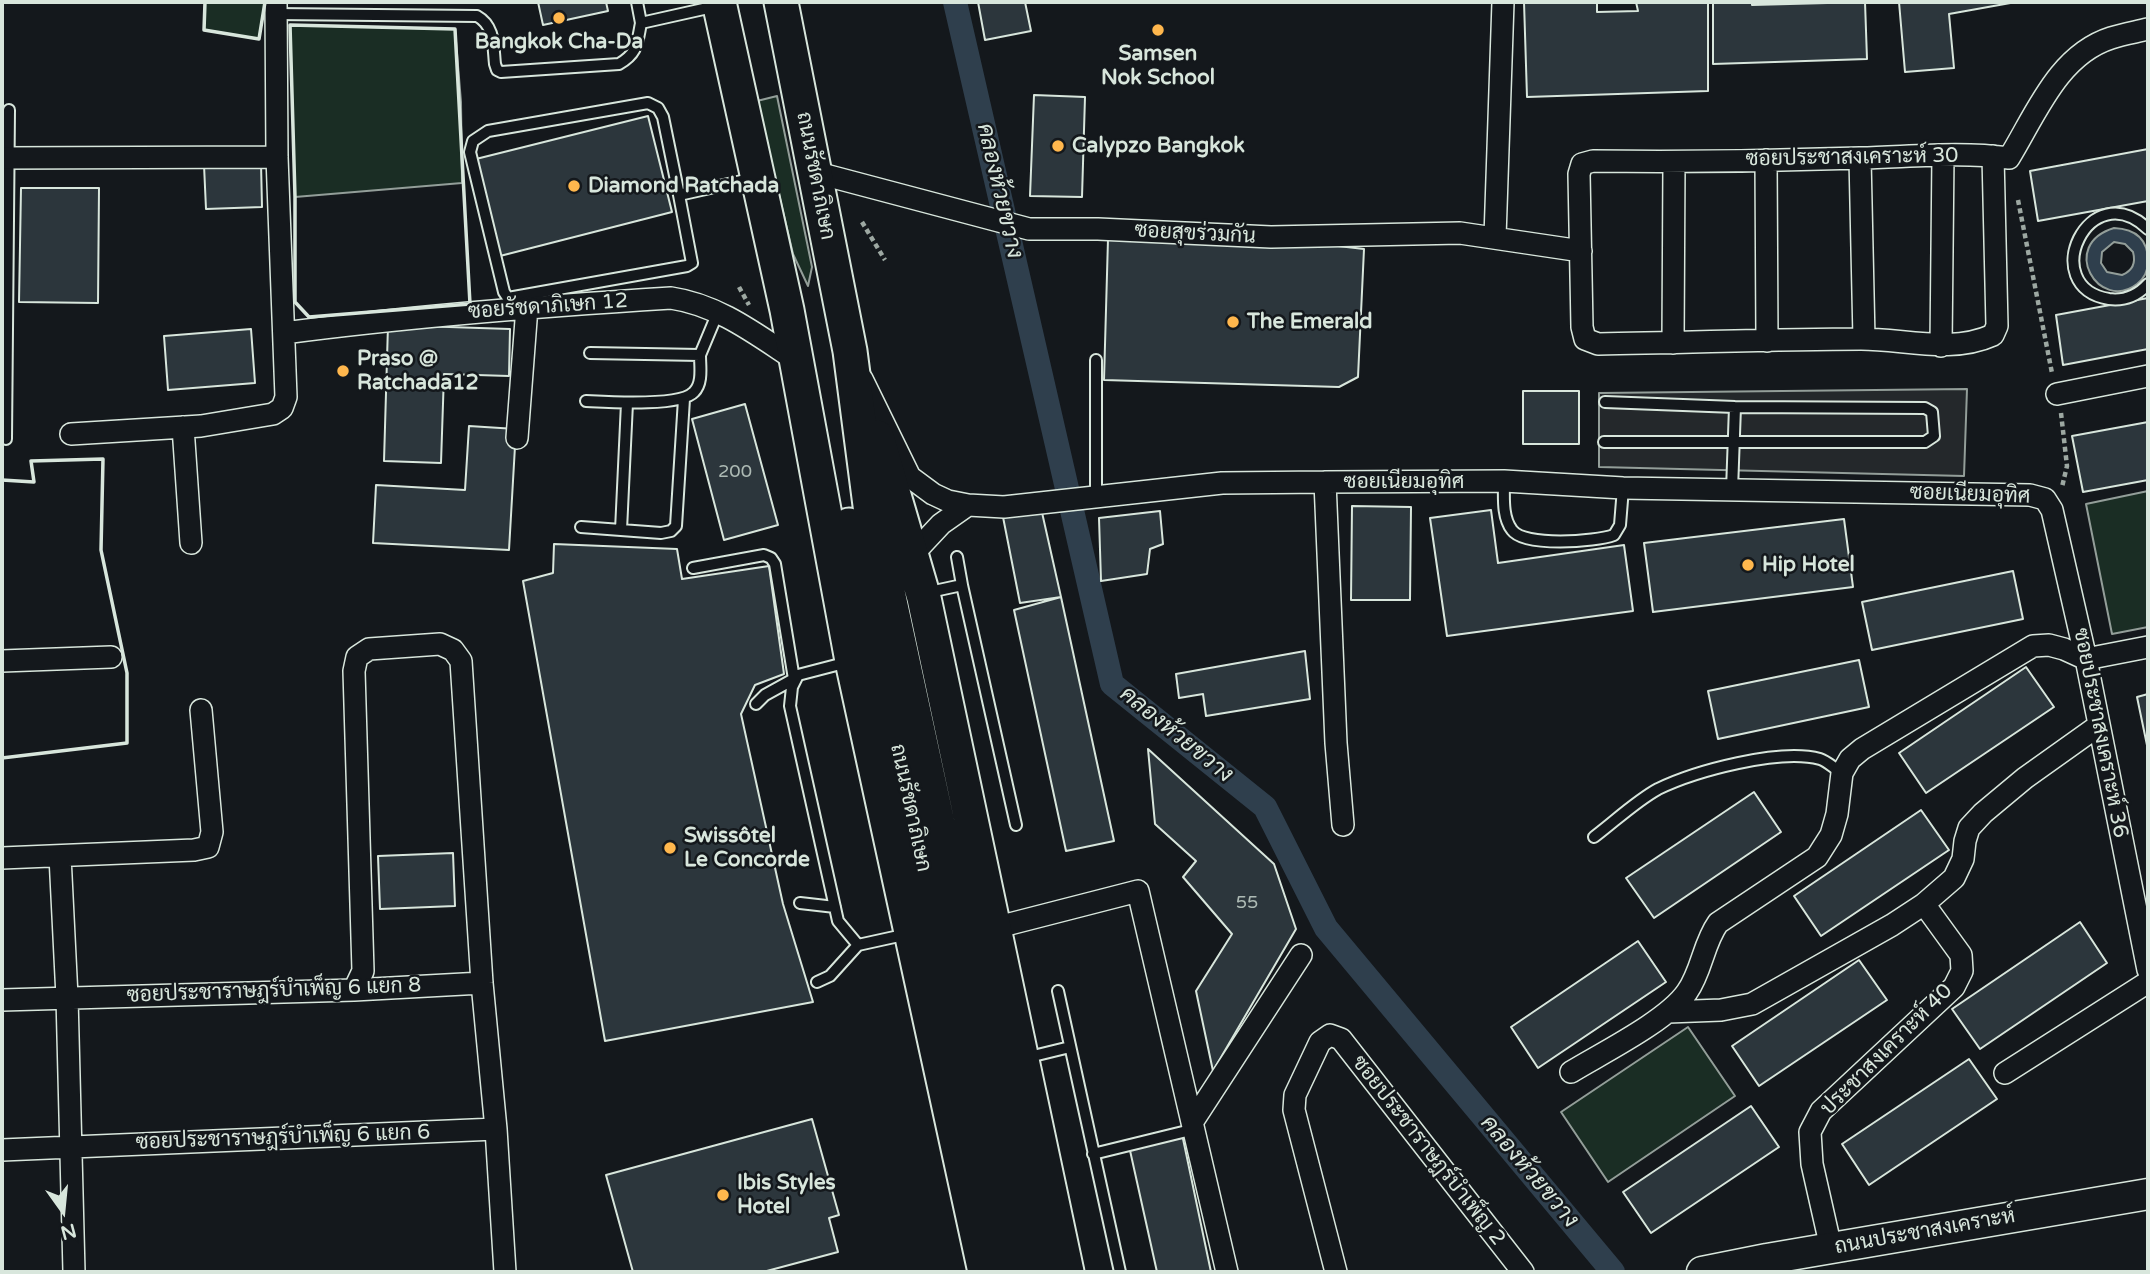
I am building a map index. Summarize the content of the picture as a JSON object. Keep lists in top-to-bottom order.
{
  "streets": {
    "main road": ["ถนนรัชดาภิเษก", "ถนนประชาสงเคราะห์"],
    "street": [
      "ซอยประชาสงเคราะห์ 30",
      "ซอยสุขร่วมกัน",
      "ซอยรัชดาภิเษก 12",
      "ซอยเนียมอุทิศ",
      "ซอยประชาสงเคราะห์ 36",
      "ซอยประชาราษฎร์บำเพ็ญ 6 แยก 8",
      "ประชาสงเคราะห์ 40",
      "ซอยประชาราษฎร์บำเพ็ญ 6 แยก 6",
      "ซอยประชาราษฎร์บำเพ็ญ 2"
    ]
  },
  "crossings": [
    ["ซอยประชาสงเคราะห์ 30", "ซอยสุขร่วมกัน"],
    ["ถนนรัชดาภิเษก", "ซอยสุขร่วมกัน"],
    ["ถนนรัชดาภิเษก", "ซอยรัชดาภิเษก 12"],
    ["ถนนรัชดาภิเษก", "ซอยเนียมอุทิศ"],
    ["ซอยเนียมอุทิศ", "ซอยประชาสงเคราะห์ 36"],
    ["ประชาสงเคราะห์ 40", "ถนนประชาสงเคราะห์"]
  ],
  "water": ["คลองห้วยขวาง"],
  "places": [
    "Bangkok Cha-Da",
    "Samsen Nok School",
    "Calypzo Bangkok",
    "Diamond Ratchada",
    "The Emerald",
    "Praso @ Ratchada12",
    "Hip Hotel",
    "Swissôtel Le Concorde",
    "Ibis Styles Hotel"
  ],
  "house_numbers": ["200", "55"],
  "north": "bottom"
}
